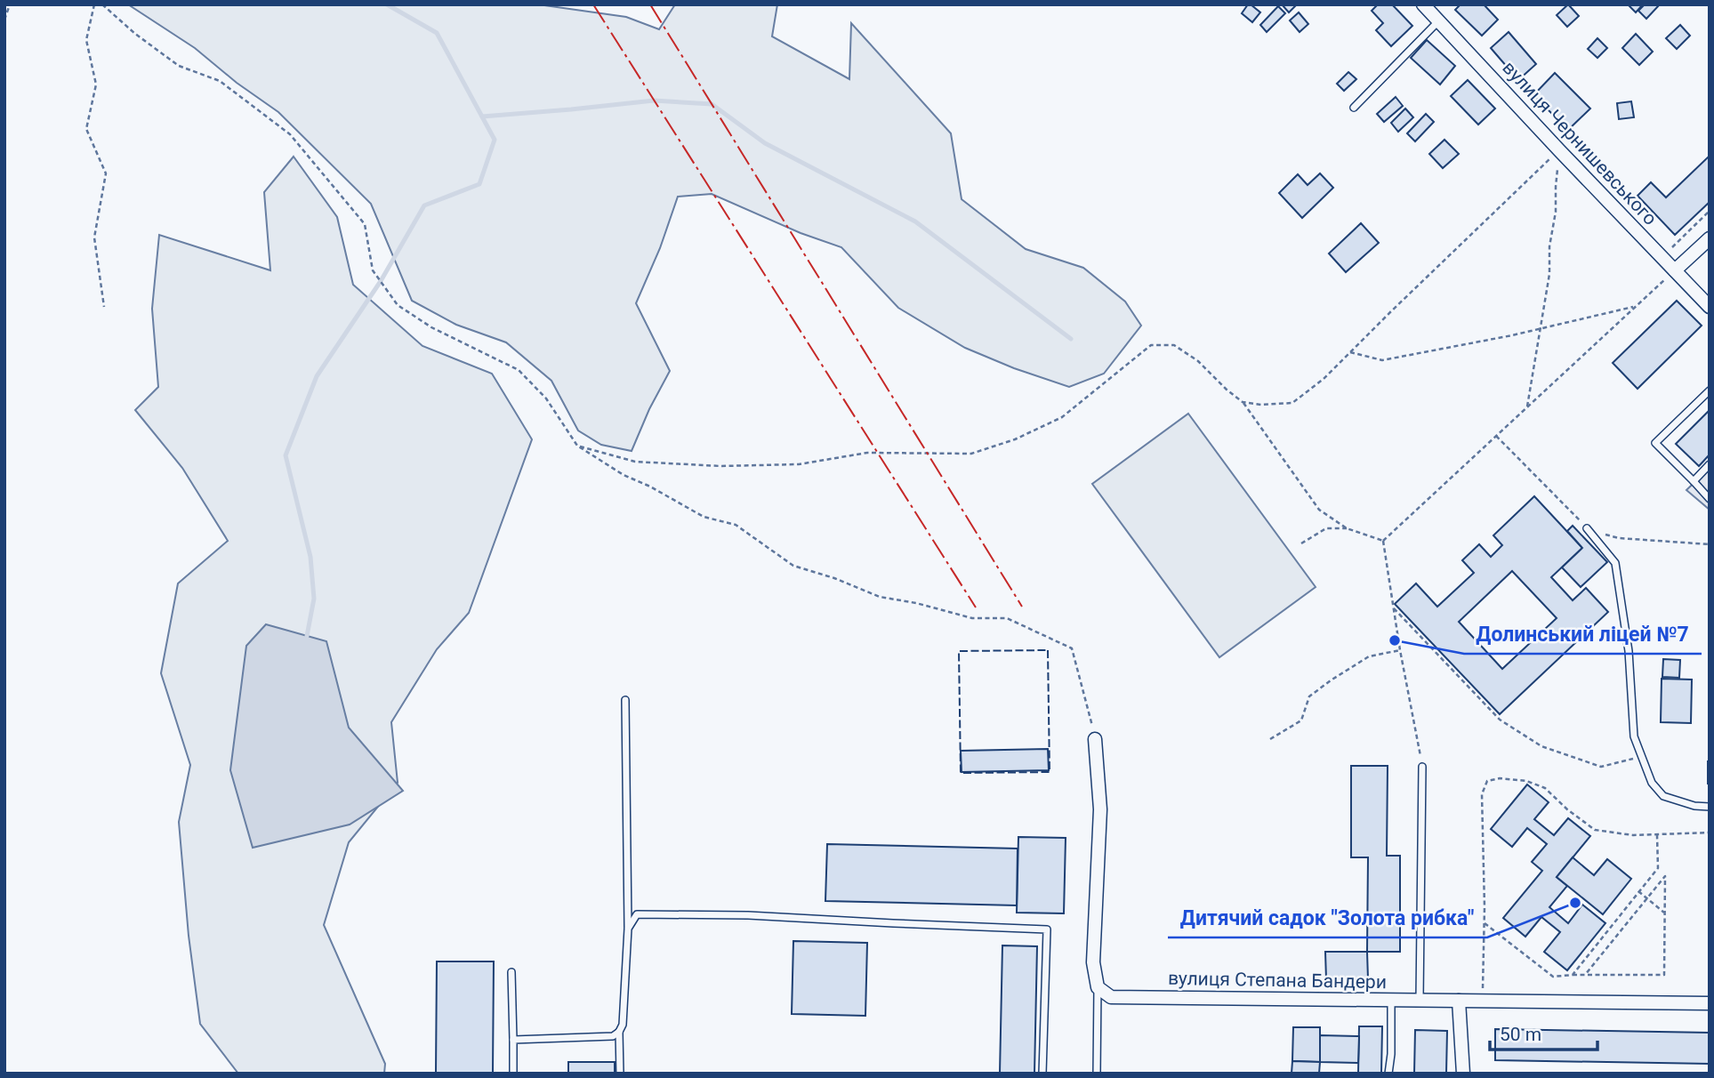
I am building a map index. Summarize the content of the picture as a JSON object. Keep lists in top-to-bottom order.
{
  "streets": {
    "street": ["вулиця Чернишевського", "вулиця Степана Бандери"]
  },
  "places": ["Долинський ліцей №7", "Дитячий садок \"Золота рибка\""],
  "scale_bar": "50 m"
}
